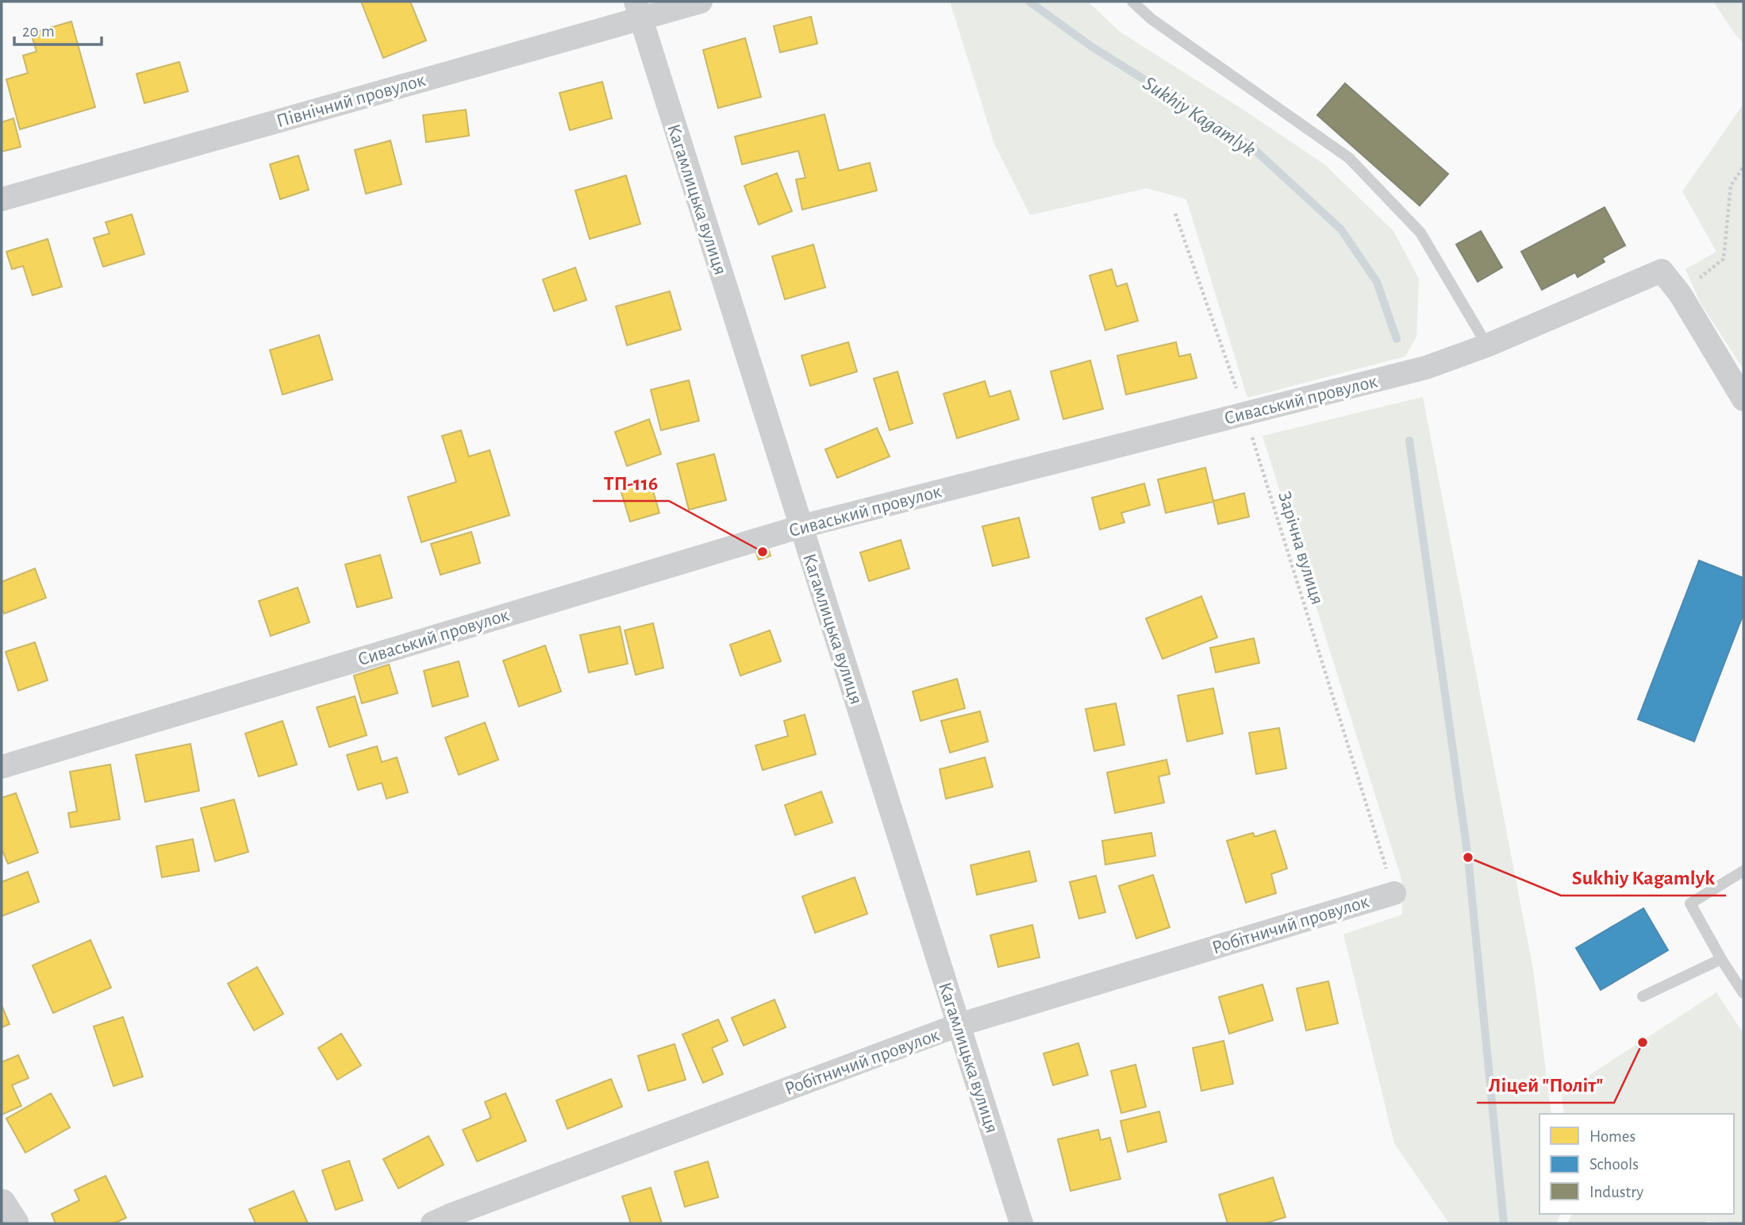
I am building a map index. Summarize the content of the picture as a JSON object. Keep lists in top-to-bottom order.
{
  "streets": {
    "street": [
      "Північний провулок",
      "Кагамлицька вулиця",
      "Сиваський провулок",
      "Робітничий провулок"
    ],
    "path": ["Зарічна вулиця"]
  },
  "crossings": [
    ["Північний провулок", "Кагамлицька вулиця"],
    ["Кагамлицька вулиця", "Сиваський провулок"],
    ["Кагамлицька вулиця", "Робітничий провулок"],
    ["Сиваський провулок", "Зарічна вулиця"],
    ["Зарічна вулиця", "Робітничий провулок"]
  ],
  "water": ["Sukhiy Kagamlyk"],
  "places": ["ТП-116", "Sukhiy Kagamlyk", "Ліцей \"Політ\""],
  "legend": ["Homes", "Schools", "Industry"],
  "scale_bar": "20 m"
}
